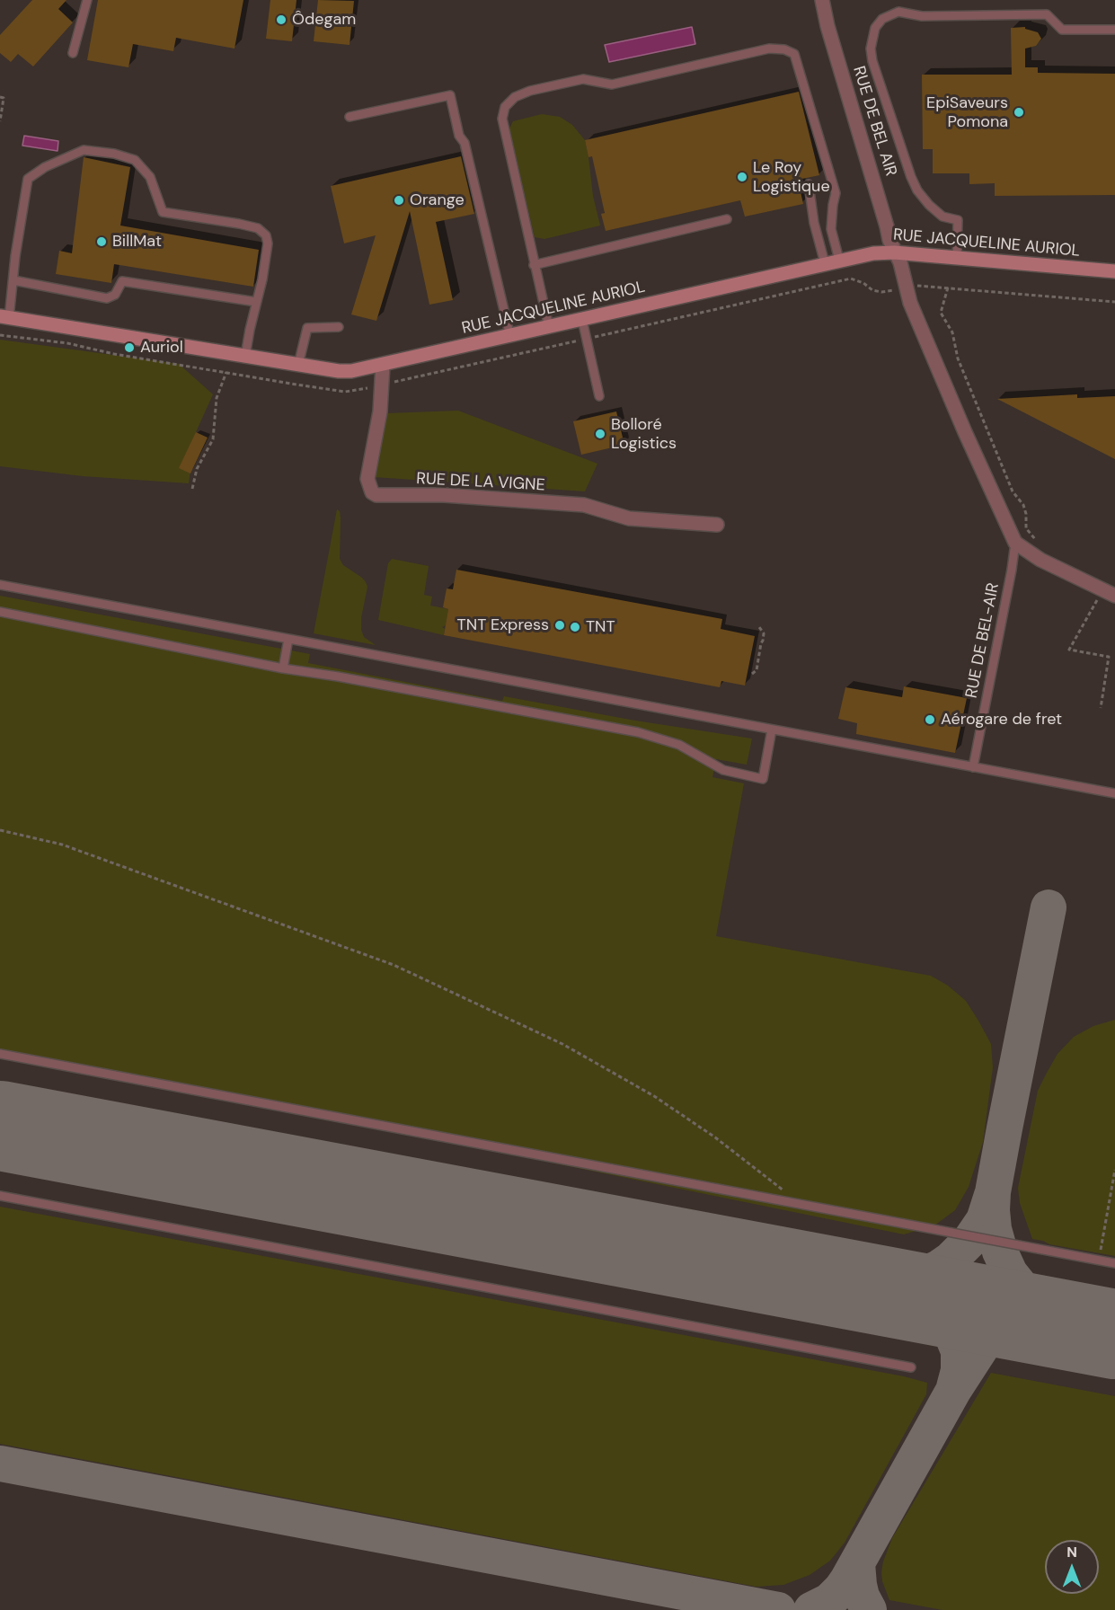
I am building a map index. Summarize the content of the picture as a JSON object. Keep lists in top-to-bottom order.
{
  "streets": {
    "street": ["RUE DE BEL AIR", "RUE JACQUELINE AURIOL", "RUE DE LA VIGNE"],
    "lane": ["RUE DE BEL-AIR"]
  },
  "crossings": [
    ["RUE DE BEL AIR", "RUE JACQUELINE AURIOL"],
    ["RUE DE BEL AIR", "RUE DE BEL-AIR"],
    ["RUE JACQUELINE AURIOL", "RUE DE LA VIGNE"]
  ],
  "places": [
    "Ôdegam",
    "EpiSaveurs Pomona",
    "Le Roy Logistique",
    "Orange",
    "BillMat",
    "Auriol",
    "Bolloré Logistics",
    "TNT Express",
    "TNT",
    "Aérogare de fret"
  ],
  "north": "top"
}
